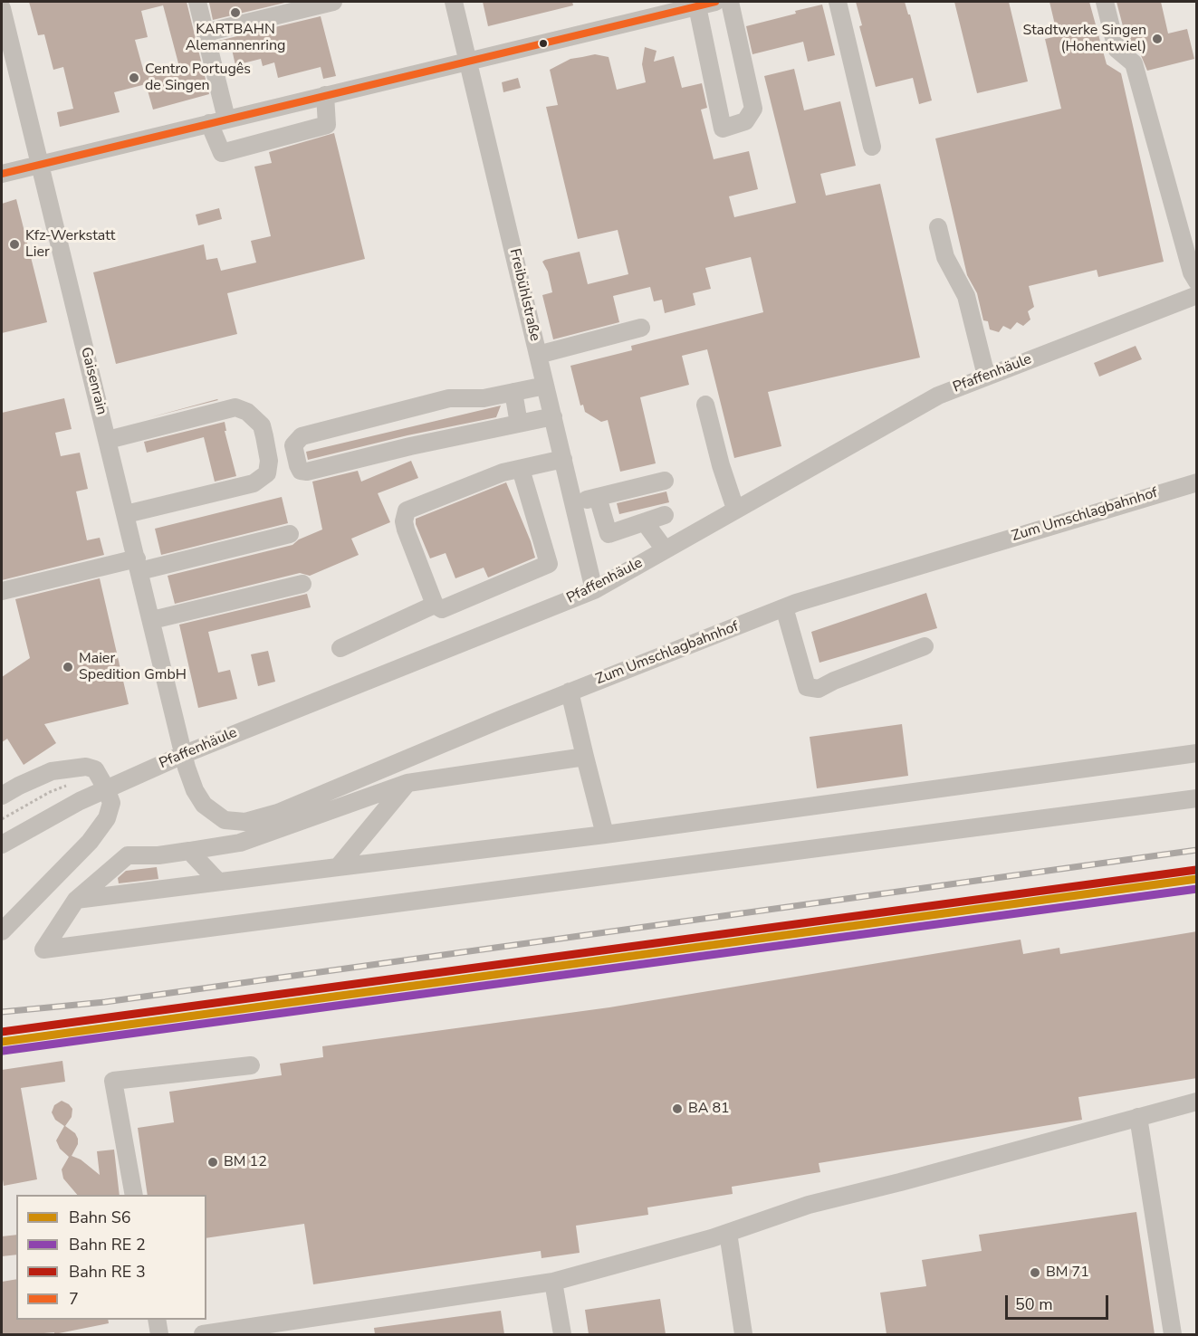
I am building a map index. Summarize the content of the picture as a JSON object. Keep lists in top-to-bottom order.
{
  "streets": {
    "street": [
      "Freibühlstraße",
      "Pfaffenhäule",
      "Gaisenrain",
      "Zum Umschlagbahnhof"
    ]
  },
  "crossings": [
    ["Freibühlstraße", "Pfaffenhäule"],
    ["Pfaffenhäule", "Gaisenrain"],
    ["Pfaffenhäule", "Zum Umschlagbahnhof"],
    ["Gaisenrain", "Zum Umschlagbahnhof"]
  ],
  "places": [
    "KARTBAHN Alemannenring",
    "Stadtwerke Singen (Hohentwiel)",
    "Centro Portugês de Singen",
    "Kfz-Werkstatt Lier",
    "Maier Spedition GmbH",
    "BA 81",
    "BM 12",
    "BM 71"
  ],
  "lines": ["transit line 7", "rail line S6"],
  "legend": [
    "Bahn S6",
    "Bahn RE 2",
    "Bahn RE 3",
    "7"
  ],
  "scale_bar": "50 m"
}
